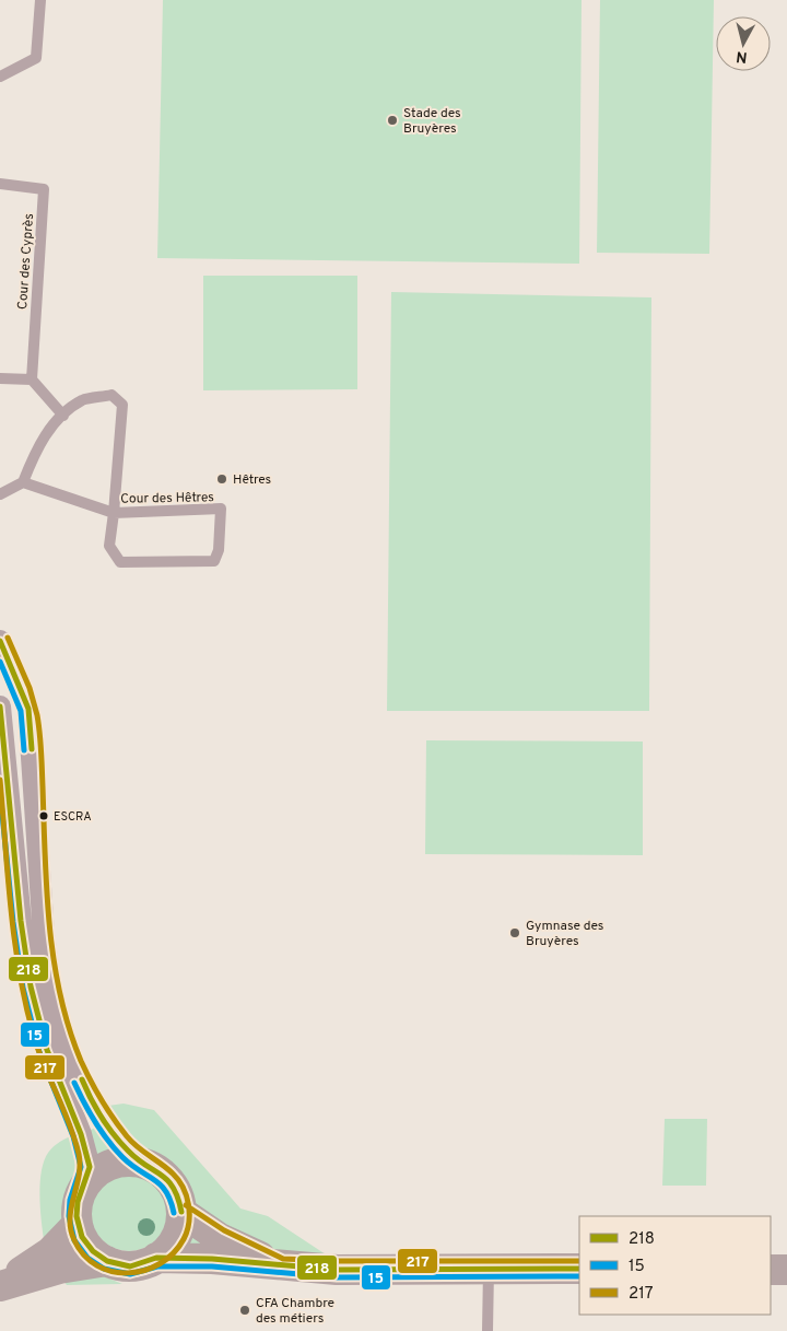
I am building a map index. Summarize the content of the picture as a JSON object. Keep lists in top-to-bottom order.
{
  "streets": {
    "lane": ["Cour des Cyprès", "Cour des Hêtres"]
  },
  "places": [
    "Stade des Bruyères",
    "Hêtres",
    "ESCRA",
    "Gymnase des Bruyères",
    "CFA Chambre des métiers"
  ],
  "lines": ["transit line 217", "transit line 218", "transit line 15"],
  "legend": ["218", "15", "217"],
  "north": "bottom"
}
